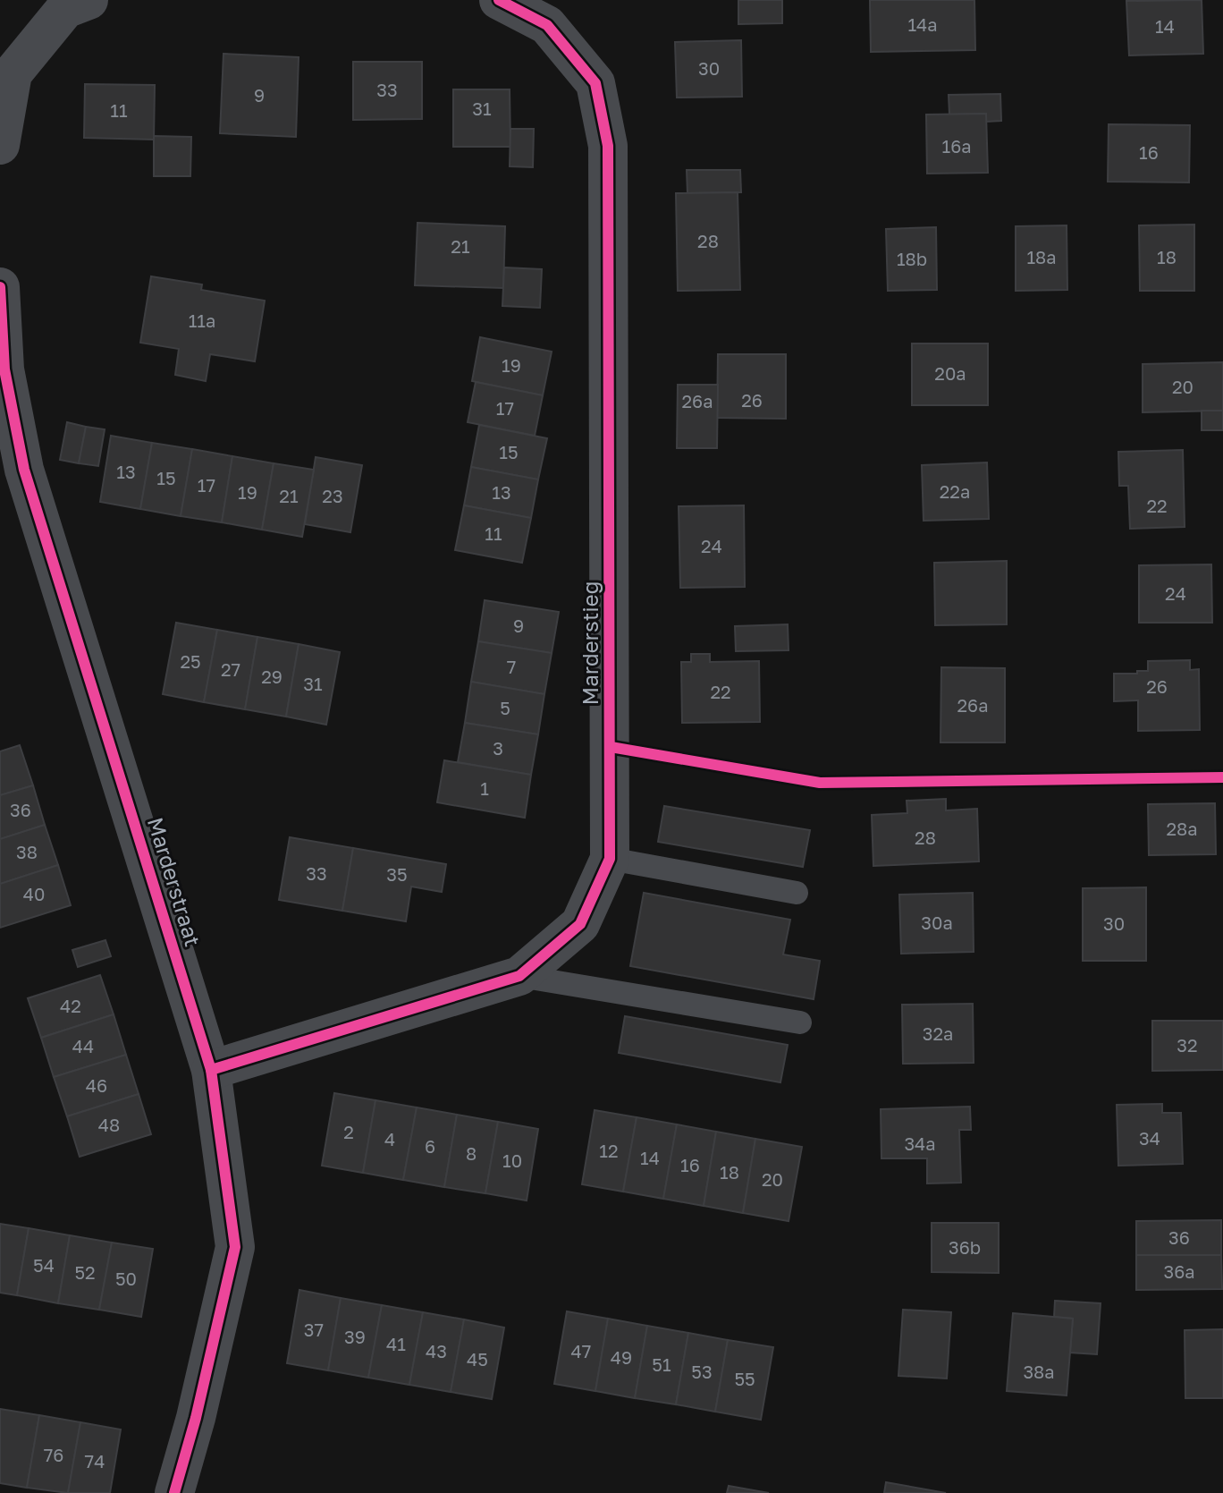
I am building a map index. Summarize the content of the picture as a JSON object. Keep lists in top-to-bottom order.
{
  "streets": {
    "street": ["Marderstieg", "Marderstraat"]
  },
  "crossings": [
    ["Marderstieg", "Marderstraat"]
  ],
  "house_numbers": [
    "14a",
    "14",
    "30",
    "33",
    "9",
    "31",
    "11",
    "16a",
    "16",
    "28",
    "21",
    "18a",
    "18",
    "18b",
    "11a",
    "19",
    "20a",
    "20",
    "26",
    "26a",
    "17",
    "15",
    "13",
    "15",
    "17",
    "22a",
    "19",
    "13",
    "21",
    "23",
    "22",
    "11",
    "24",
    "24",
    "9",
    "25",
    "7",
    "27",
    "29",
    "31",
    "26",
    "22",
    "26a",
    "5",
    "3",
    "1",
    "36",
    "28a",
    "28",
    "38",
    "33",
    "35",
    "40",
    "30a",
    "30",
    "42",
    "32a",
    "32",
    "44",
    "46",
    "48",
    "2",
    "34",
    "4",
    "34a",
    "6",
    "12",
    "8",
    "14",
    "10",
    "16",
    "18",
    "20",
    "36",
    "36b",
    "54",
    "36a",
    "52",
    "50",
    "37",
    "39",
    "41",
    "43",
    "47",
    "49",
    "45",
    "51",
    "53",
    "38a",
    "55",
    "76",
    "74"
  ]
}
